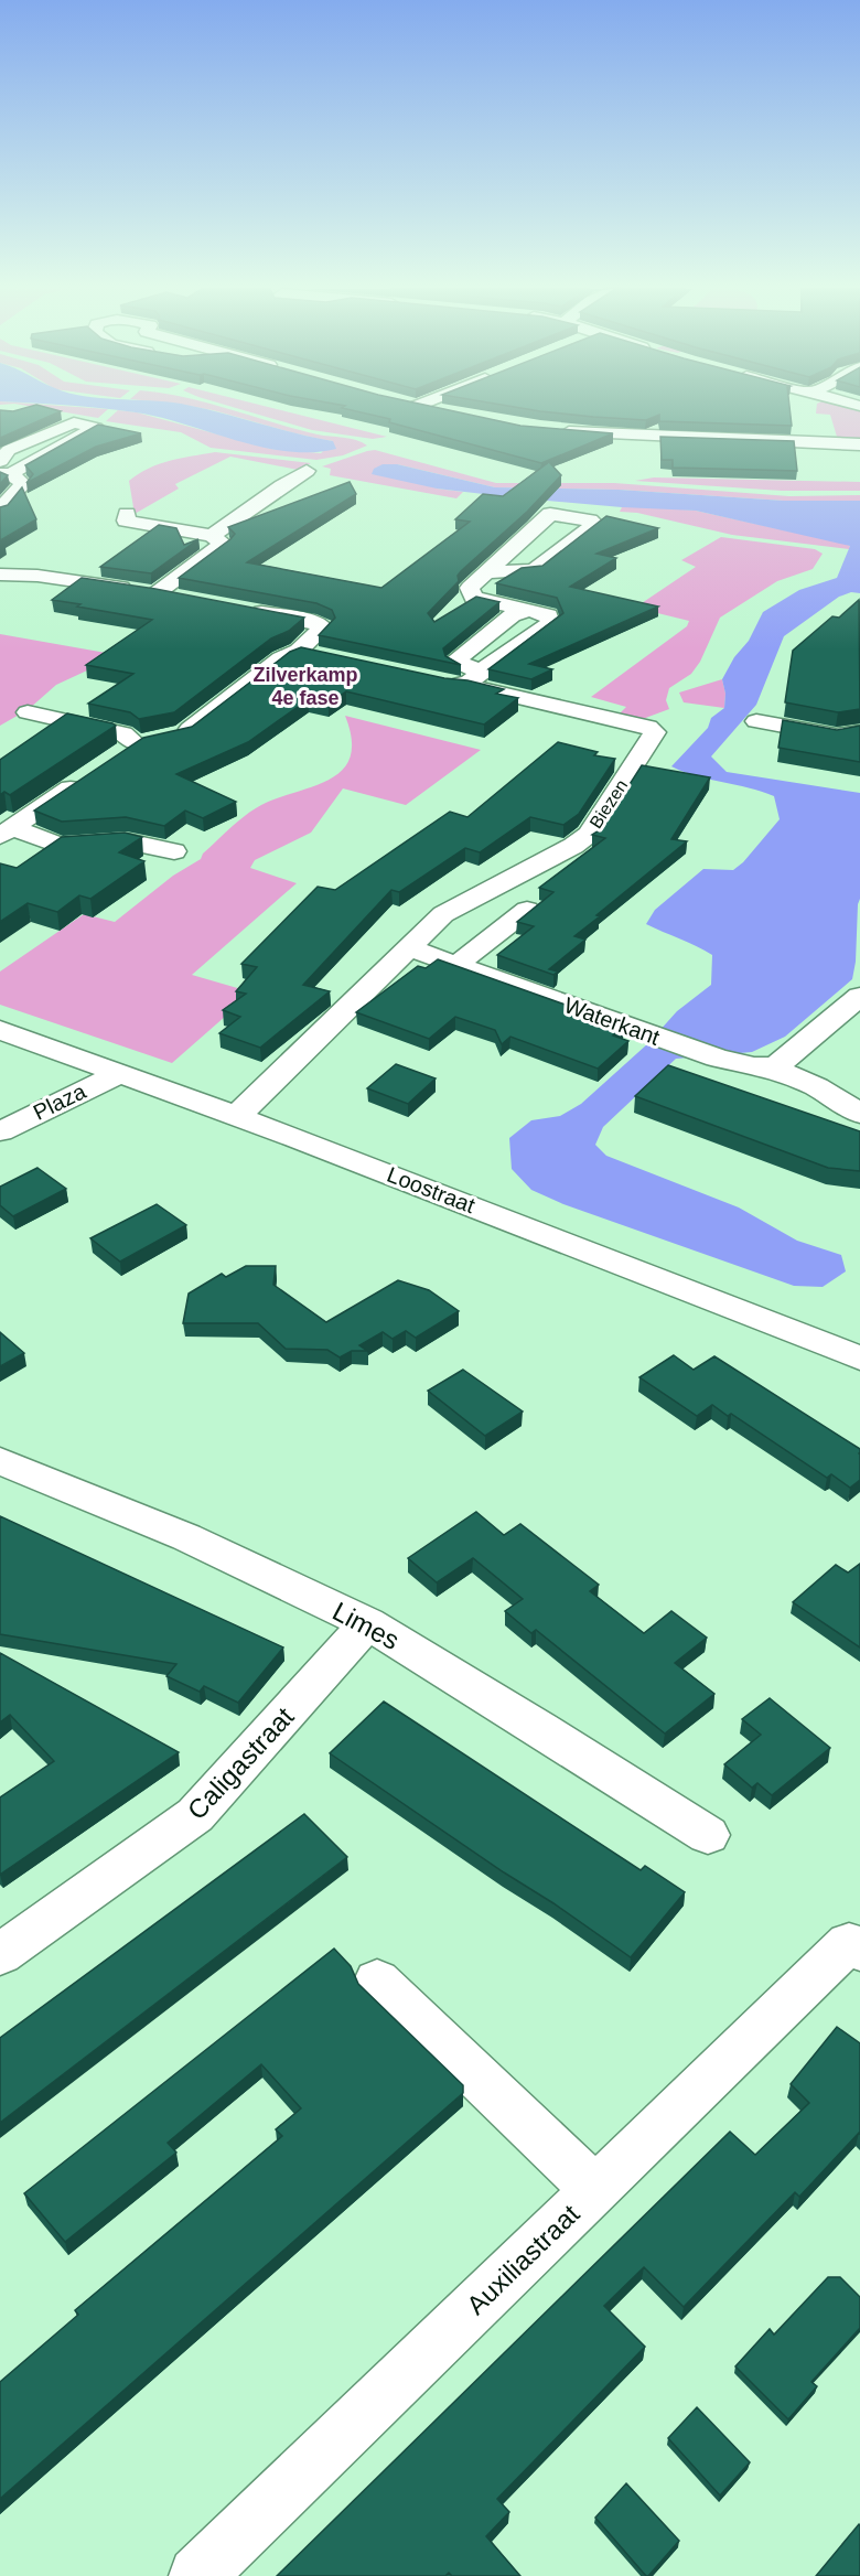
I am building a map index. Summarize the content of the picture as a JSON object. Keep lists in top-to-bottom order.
{
  "streets": {
    "street": [
      "Biezen",
      "Waterkant",
      "Plaza",
      "Loostraat",
      "Limes",
      "Caligastraat",
      "Auxiliastraat"
    ]
  },
  "crossings": [
    ["Biezen", "Waterkant"],
    ["Biezen", "Loostraat"],
    ["Plaza", "Loostraat"],
    ["Limes", "Caligastraat"]
  ],
  "districts": ["Zilverkamp 4e fase"]
}
